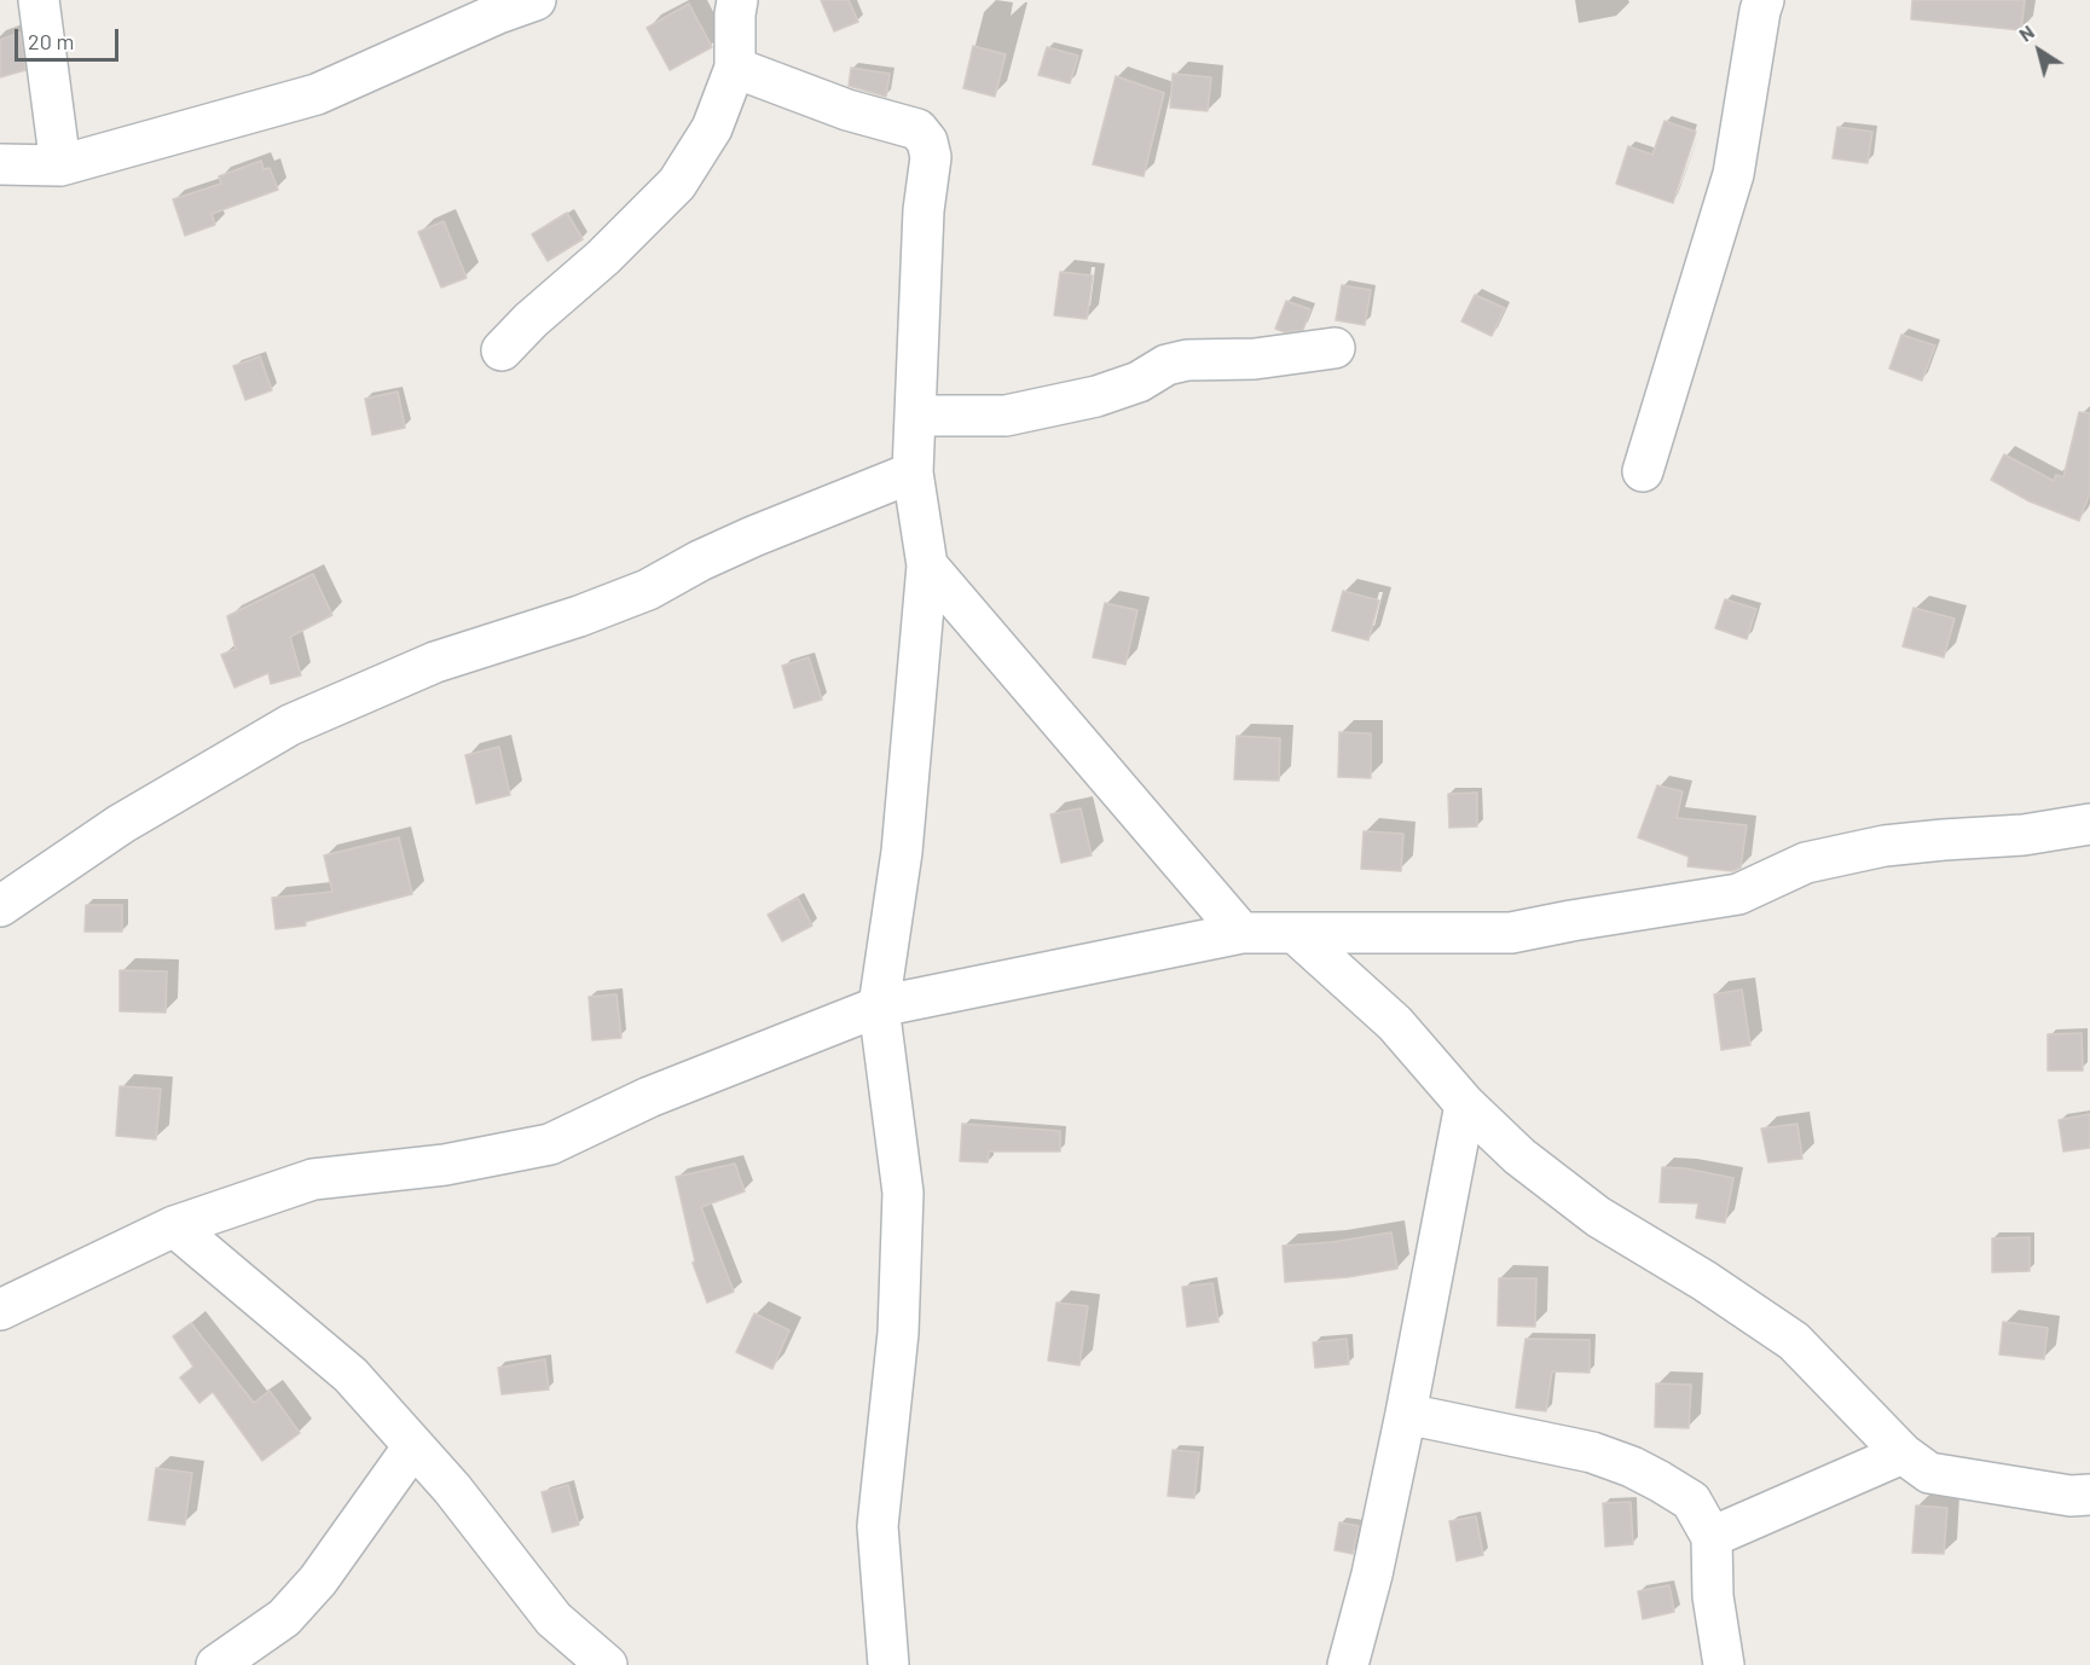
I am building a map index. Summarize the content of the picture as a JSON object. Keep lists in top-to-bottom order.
{
  "scale_bar": "20 m",
  "north": "top left"
}
